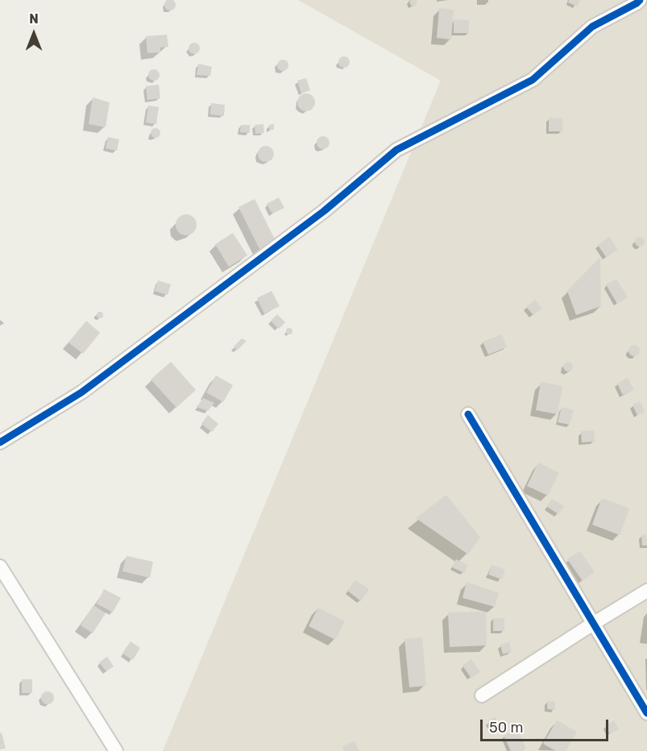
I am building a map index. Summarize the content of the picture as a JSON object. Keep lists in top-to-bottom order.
{
  "scale_bar": "50 m",
  "north": "top"
}
